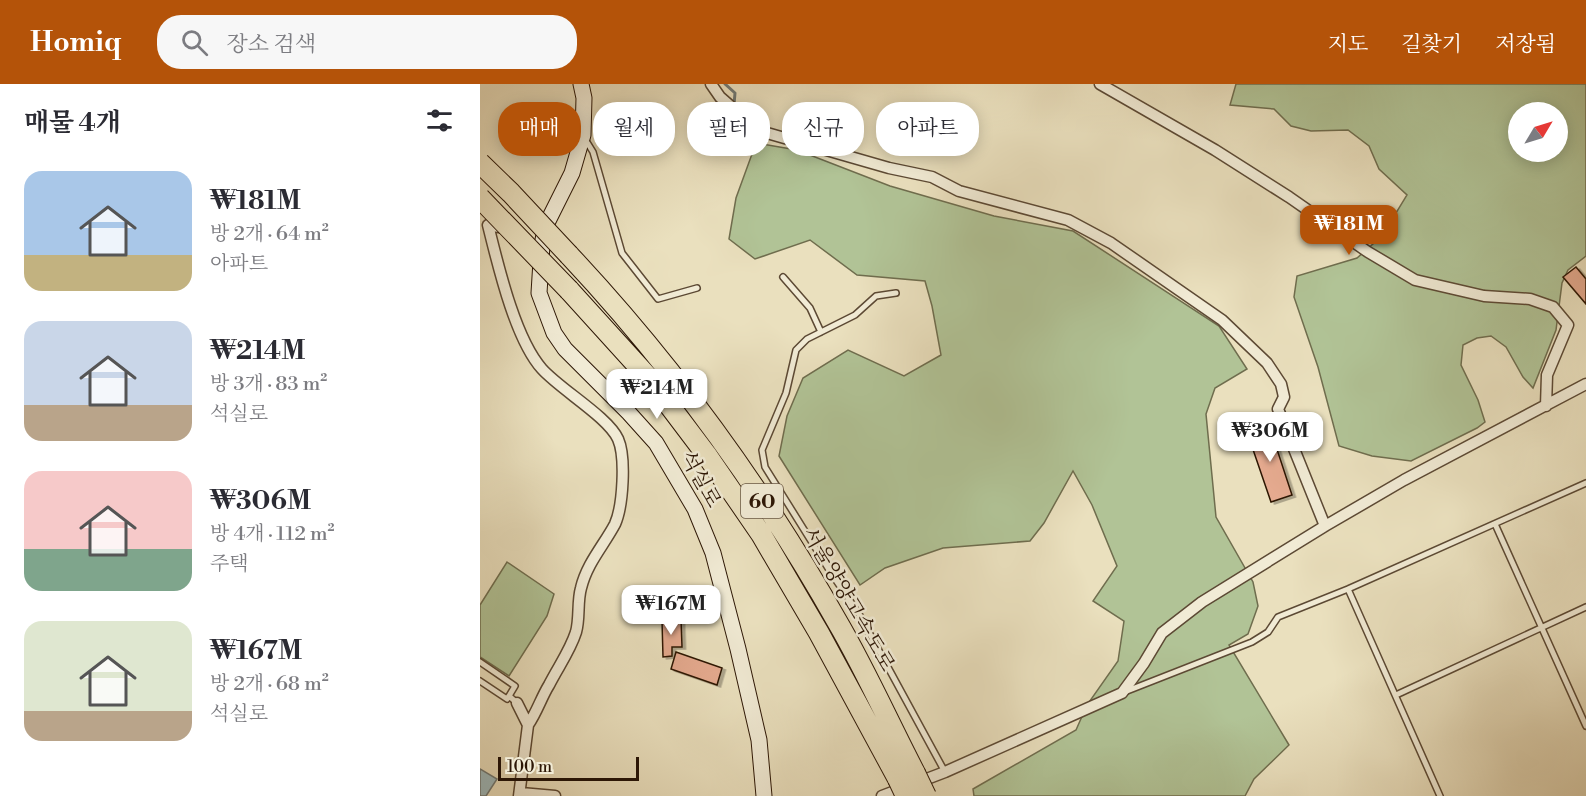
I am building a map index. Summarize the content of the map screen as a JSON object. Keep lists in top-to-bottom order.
{
  "streets": {
    "highway": ["60", "서울양양고속도로"],
    "main road": ["석실로"]
  },
  "scale_bar": "100 m",
  "north": "top right",
  "page": {
    "header": "Homiq",
    "search": "장소 검색",
    "nav": ["지도", "길찾기", "저장됨"],
    "heading": "매물 4개",
    "chip": [
      "매매",
      "월세",
      "필터",
      "신규",
      "아파트"
    ],
    "list": [
      {
        "name": "₩181M",
        "note": "방 2개 · 64 m² · 아파트"
      },
      {
        "name": "₩214M",
        "note": "방 3개 · 83 m² · 석실로"
      },
      {
        "name": "₩306M",
        "note": "방 4개 · 112 m² · 주택"
      },
      {
        "name": "₩167M",
        "note": "방 2개 · 68 m² · 석실로"
      }
    ],
    "price": [
      "₩181M",
      "₩214M",
      "₩306M",
      "₩167M"
    ],
    "scale": "100 m"
  }
}
